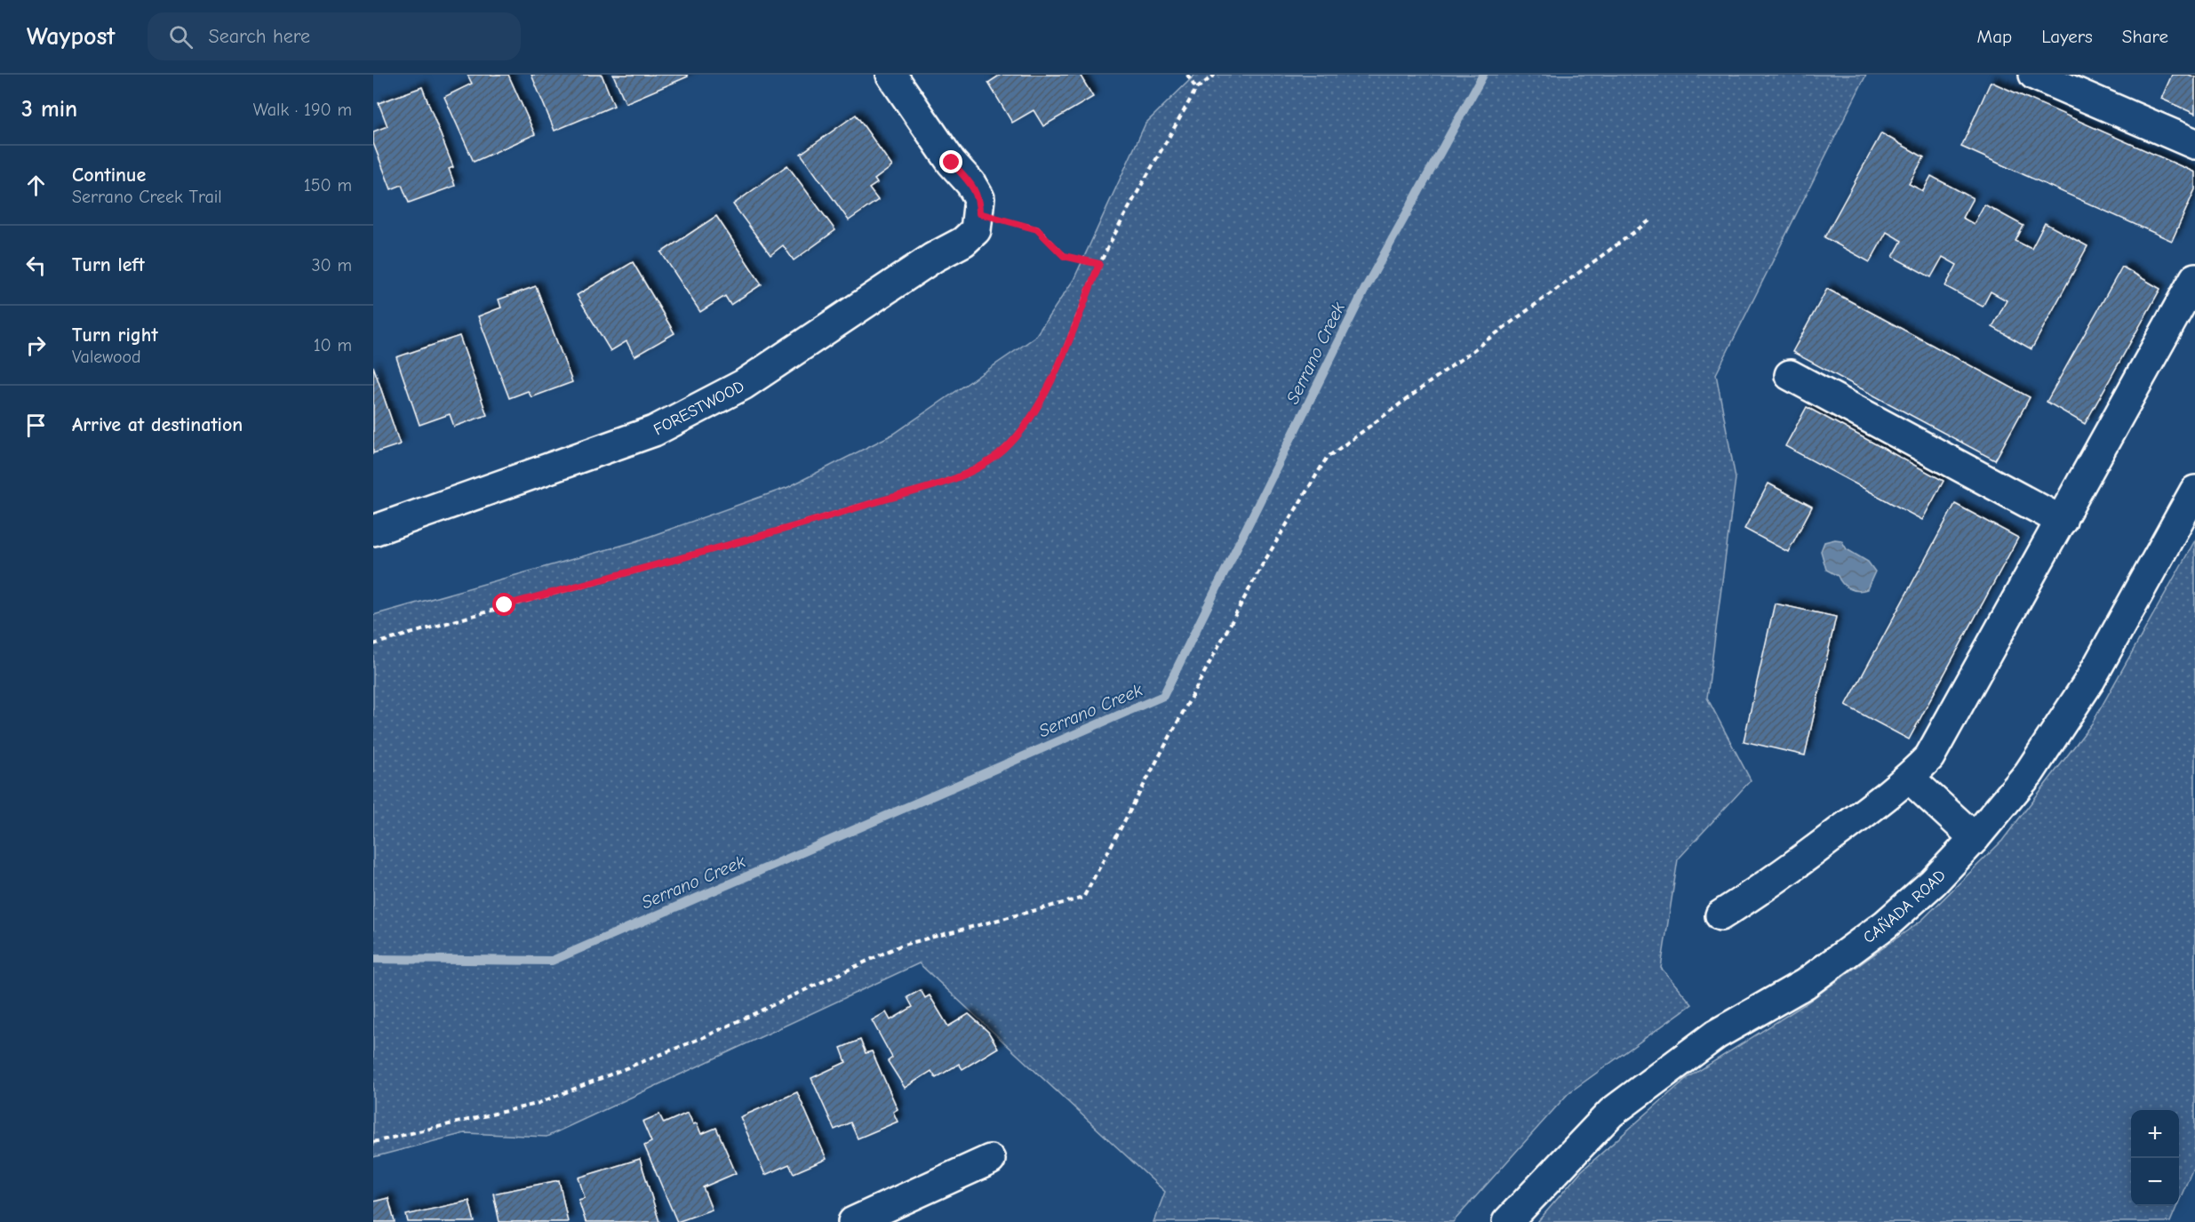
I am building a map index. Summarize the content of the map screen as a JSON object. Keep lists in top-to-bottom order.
{
  "streets": {
    "street": ["FORESTWOOD", "CAÑADA ROAD"]
  },
  "water": ["Serrano Creek"],
  "page": {
    "header": "Waypost",
    "search": "Search here",
    "nav": ["Map", "Layers", "Share"],
    "heading": ["3 min", "Walk · 190 m"],
    "list": [
      ["Continue", "Serrano Creek Trail", "150 m"],
      ["Turn left", "30 m"],
      ["Turn right", "Valewood", "10 m"],
      "Arrive at destination"
    ],
    "map_buttons": ["+", "−"]
  }
}
